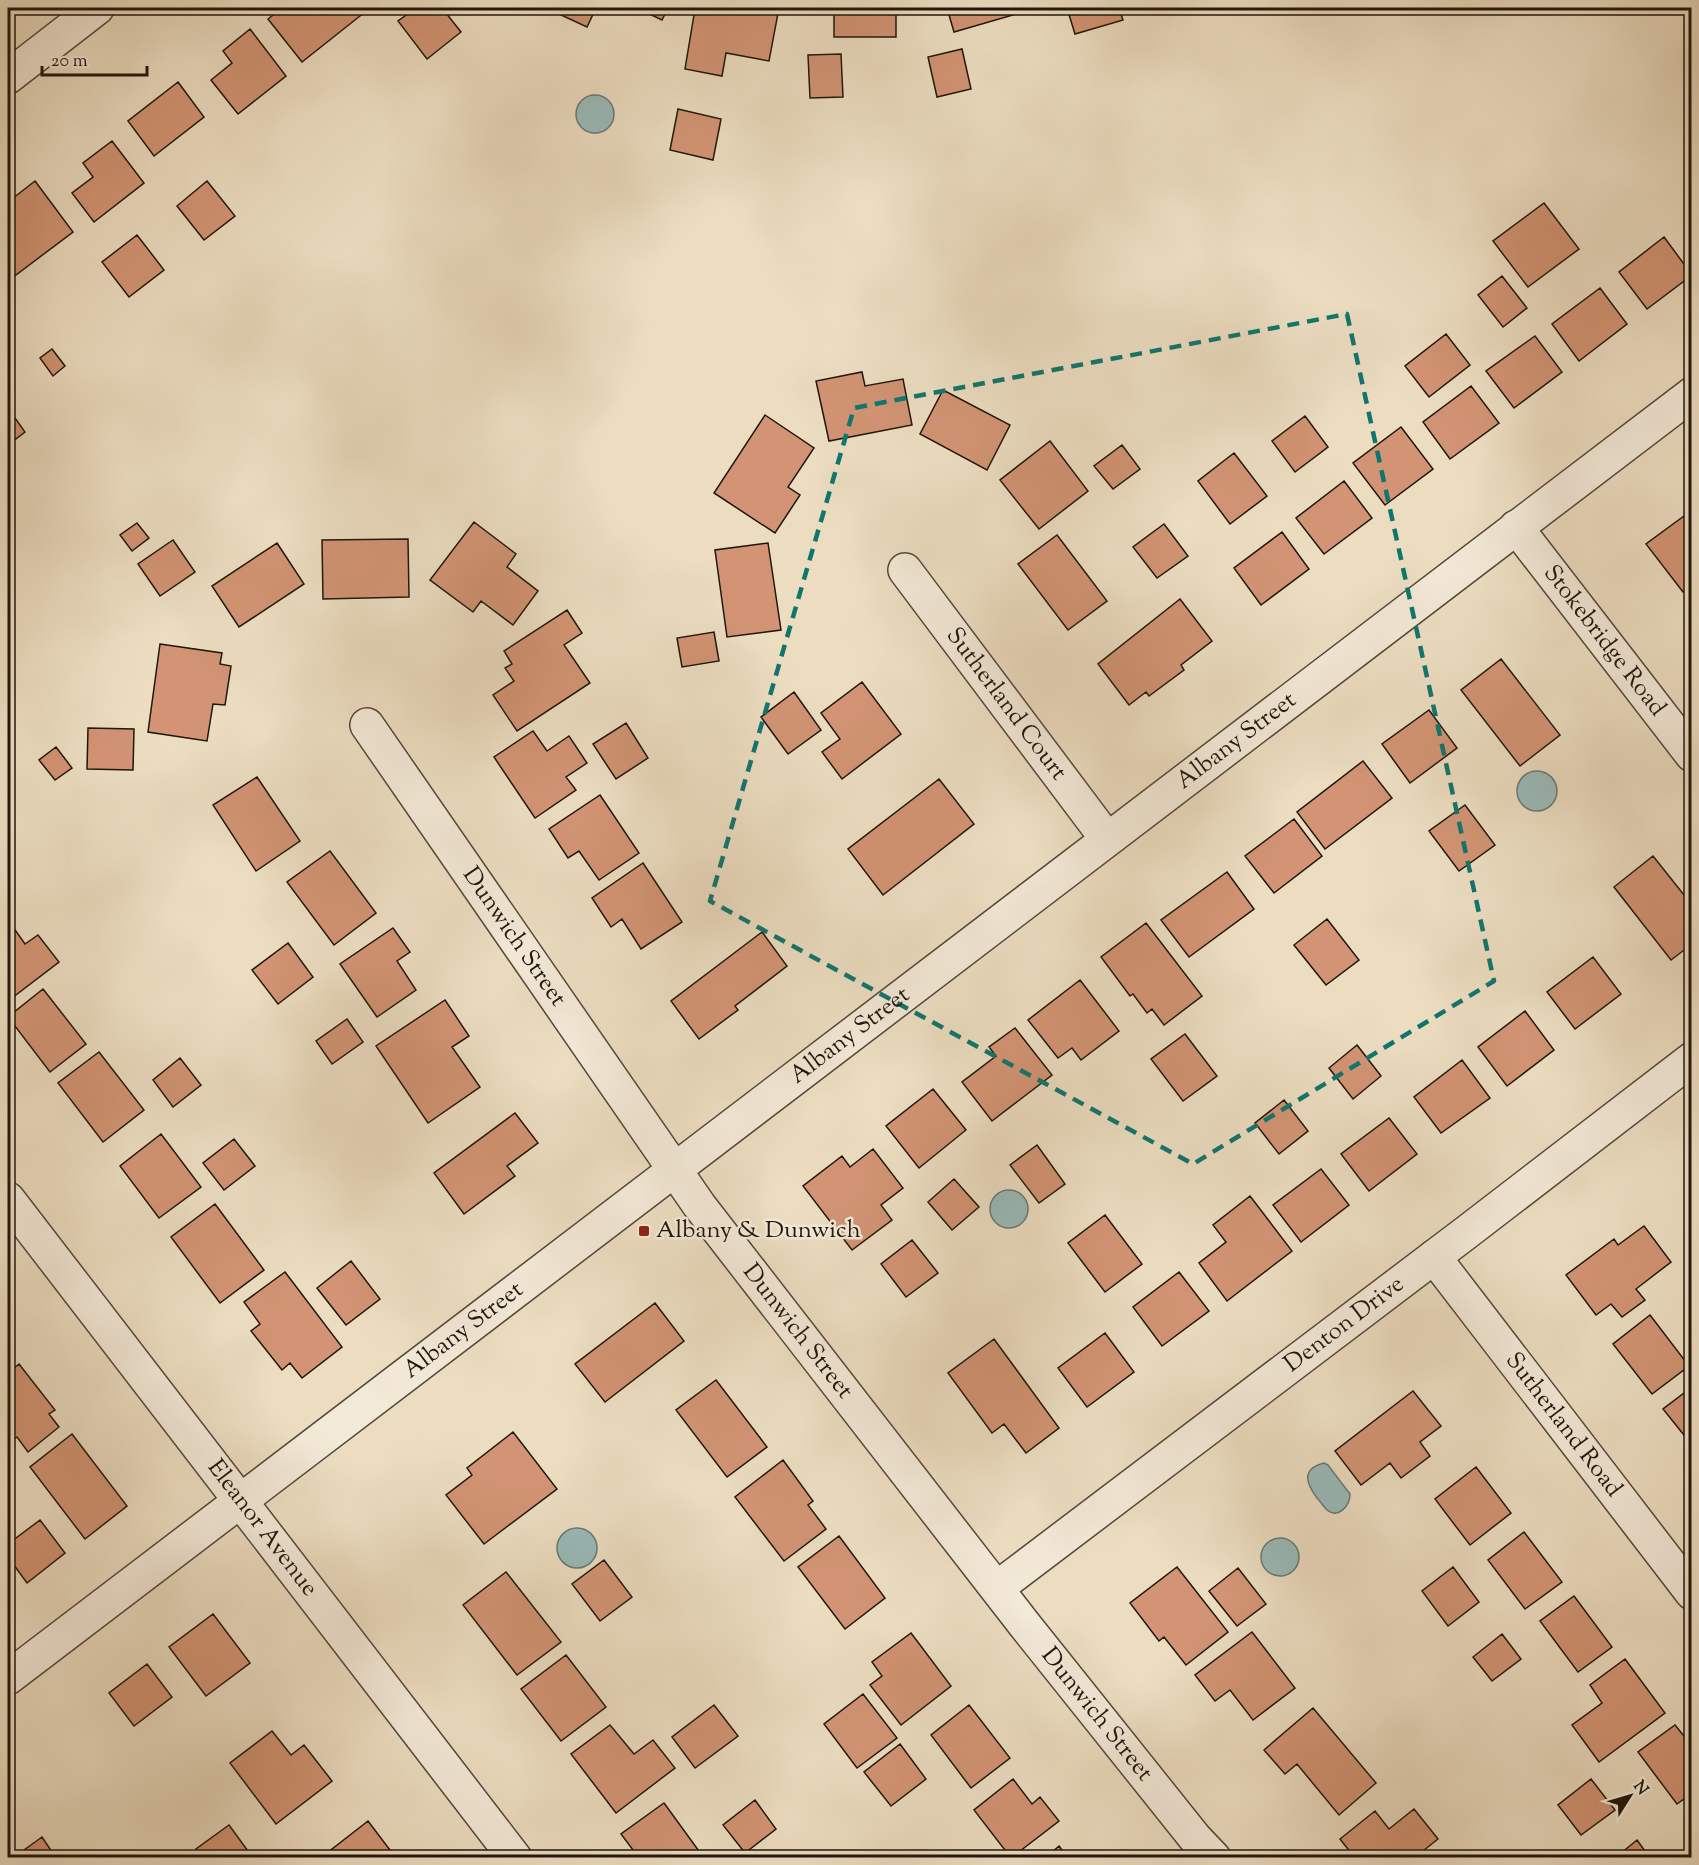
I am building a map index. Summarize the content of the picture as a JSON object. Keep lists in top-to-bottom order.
{
  "streets": {
    "street": [
      "Stokebridge Road",
      "Sutherland Court",
      "Albany Street",
      "Dunwich Street",
      "Denton Drive",
      "Sutherland Road",
      "Eleanor Avenue"
    ]
  },
  "crossings": [
    ["Stokebridge Road", "Albany Street"],
    ["Sutherland Court", "Albany Street"],
    ["Albany Street", "Dunwich Street"],
    ["Albany Street", "Eleanor Avenue"],
    ["Dunwich Street", "Denton Drive"],
    ["Denton Drive", "Sutherland Road"]
  ],
  "places": {
    "transit": ["Albany & Dunwich"]
  },
  "scale_bar": "20 m",
  "north": "top right"
}
